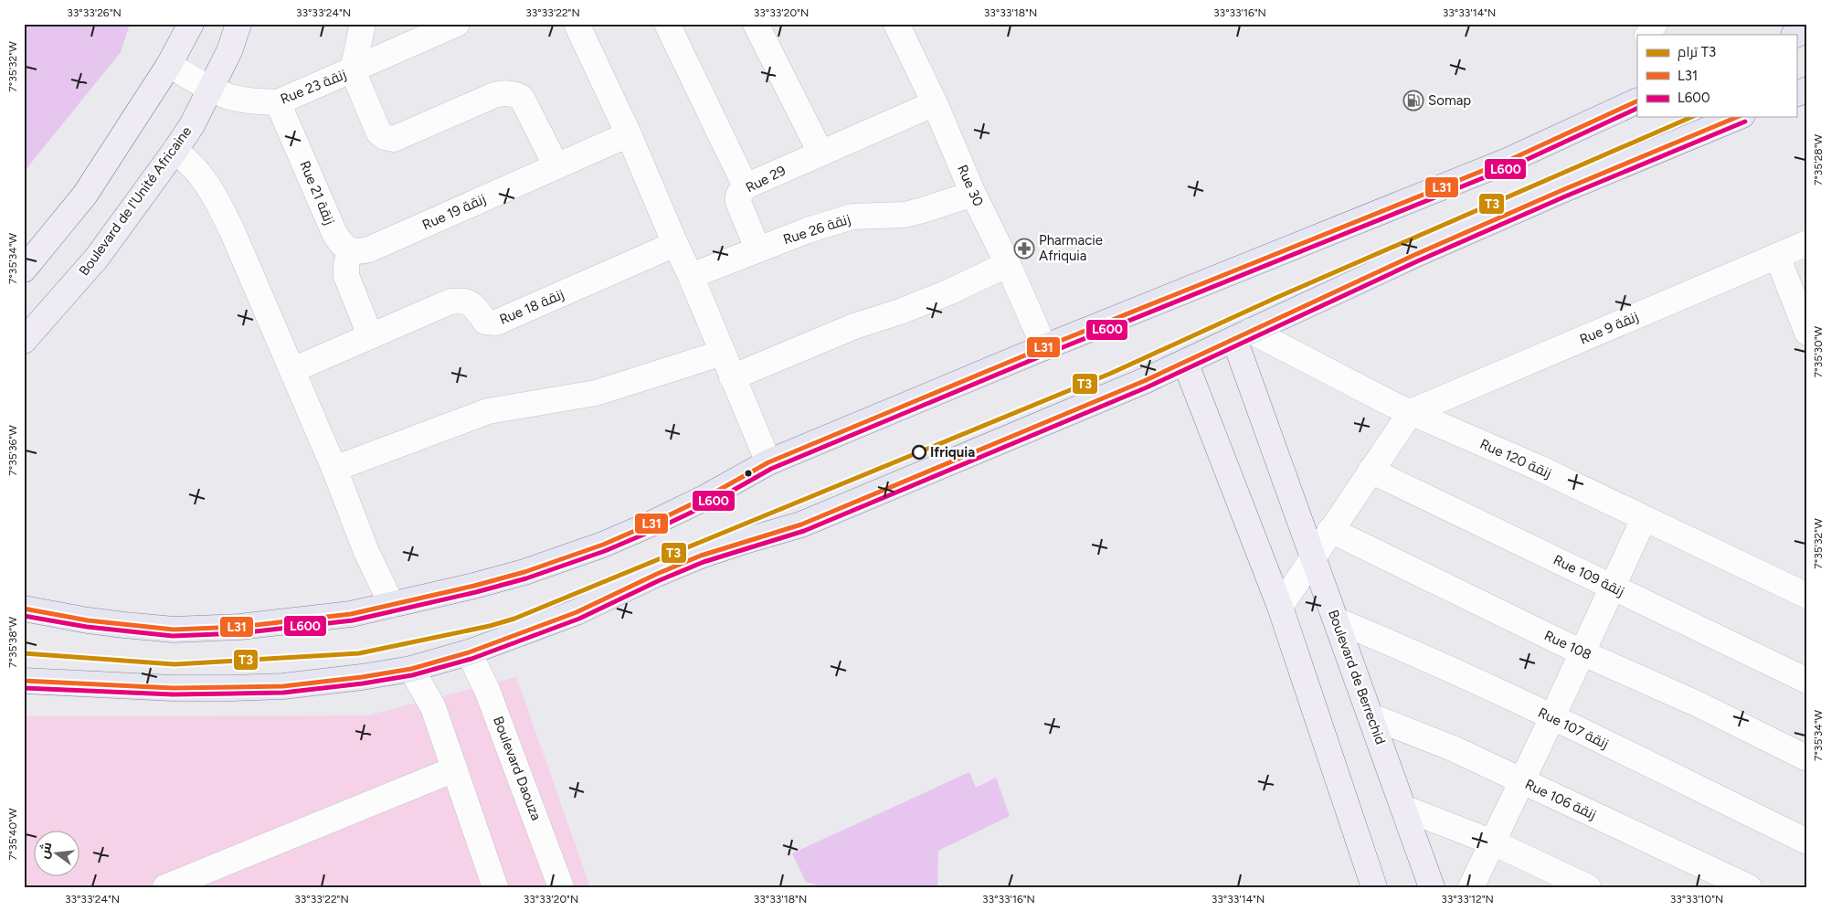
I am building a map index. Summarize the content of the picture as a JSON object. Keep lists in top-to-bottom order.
{
  "streets": {
    "street": [
      "Rue 23 زنقة",
      "Rue 29",
      "Rue 30",
      "Rue 21 زنقة",
      "Boulevard de l'Unité Africaine",
      "Rue 19 زنقة",
      "Rue 26 زنقة",
      "Rue 18 زنقة",
      "Rue 9 زنقة",
      "Rue 120 زنقة",
      "Rue 109 زنقة",
      "Rue 108",
      "Boulevard de Berrechid",
      "Rue 107 زنقة",
      "Boulevard Daouza",
      "Rue 106 زنقة"
    ]
  },
  "crossings": [
    ["Rue 23 زنقة", "Rue 21 زنقة"],
    ["Rue 23 زنقة", "Boulevard de l'Unité Africaine"],
    ["Rue 29", "Rue 30"],
    ["Rue 29", "Rue 26 زنقة"],
    ["Rue 30", "Rue 26 زنقة"],
    ["Rue 21 زنقة", "Rue 19 زنقة"],
    ["Rue 9 زنقة", "Rue 120 زنقة"],
    ["Rue 120 زنقة", "Boulevard de Berrechid"],
    ["Boulevard de Berrechid", "Rue 107 زنقة"],
    ["Boulevard de Berrechid", "Rue 106 زنقة"]
  ],
  "places": {
    "fuel station": ["Somap"],
    "pharmacy": ["Pharmacie Afriquia"],
    "other": ["Ifriquia"]
  },
  "lines": ["transit line L31", "transit line L600", "tram line T3"],
  "legend": ["ترام T3", "L31", "L600"],
  "north": "left",
  "coordinates": [
    "33°33'26\"N",
    "33°33'24\"N",
    "33°33'22\"N",
    "33°33'20\"N",
    "33°33'18\"N",
    "33°33'16\"N",
    "33°33'14\"N",
    "7°35'32\"W",
    "7°35'28\"W",
    "7°35'34\"W",
    "7°35'30\"W",
    "7°35'36\"W",
    "7°35'38\"W",
    "7°35'40\"W",
    "33°33'12\"N",
    "33°33'10\"N"
  ]
}
